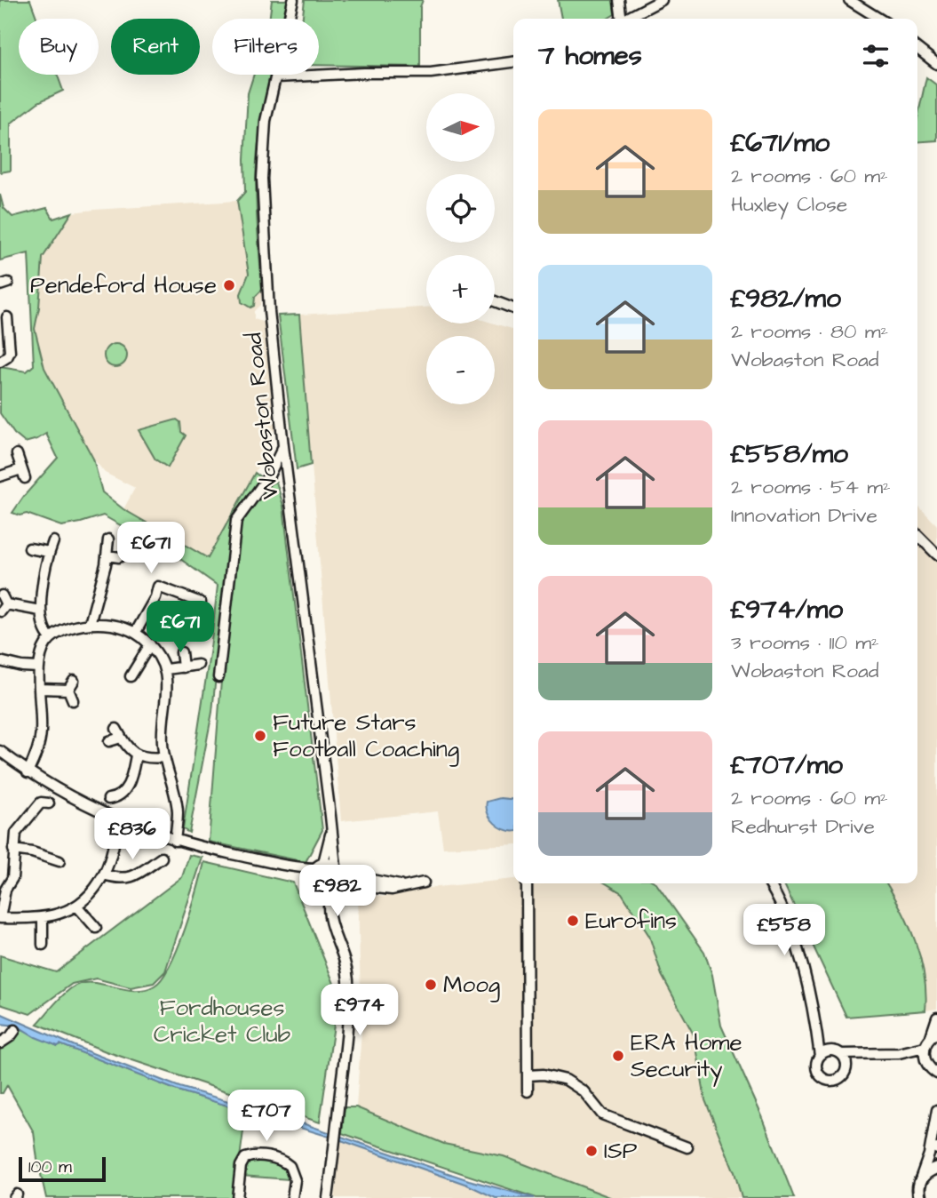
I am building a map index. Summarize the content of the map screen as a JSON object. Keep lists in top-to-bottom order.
{
  "streets": {
    "street": ["Wobaston Road"]
  },
  "parks": ["Fordhouses Cricket Club"],
  "places": [
    "Pendeford House",
    "Future Stars Football Coaching",
    "Eurofins",
    "Moog",
    "ERA Home Security",
    "ISP"
  ],
  "scale_bar": "100 m",
  "north": "right",
  "page": {
    "chip": ["Buy", "Rent", "Filters"],
    "heading": "7 homes",
    "map_buttons": ["+", "−"],
    "list": [
      {
        "name": "£671/mo",
        "note": "2 rooms · 60 m² · Huxley Close"
      },
      {
        "name": "£982/mo",
        "note": "2 rooms · 80 m² · Wobaston Road"
      },
      {
        "name": "£558/mo",
        "note": "2 rooms · 54 m² · Innovation Drive"
      },
      {
        "name": "£974/mo",
        "note": "3 rooms · 110 m² · Wobaston Road"
      },
      {
        "name": "£707/mo",
        "note": "2 rooms · 60 m² · Redhurst Drive"
      }
    ],
    "price": [
      "£671",
      "£671",
      "£836",
      "£982",
      "£558",
      "£974",
      "£707"
    ],
    "scale": "100 m"
  }
}
